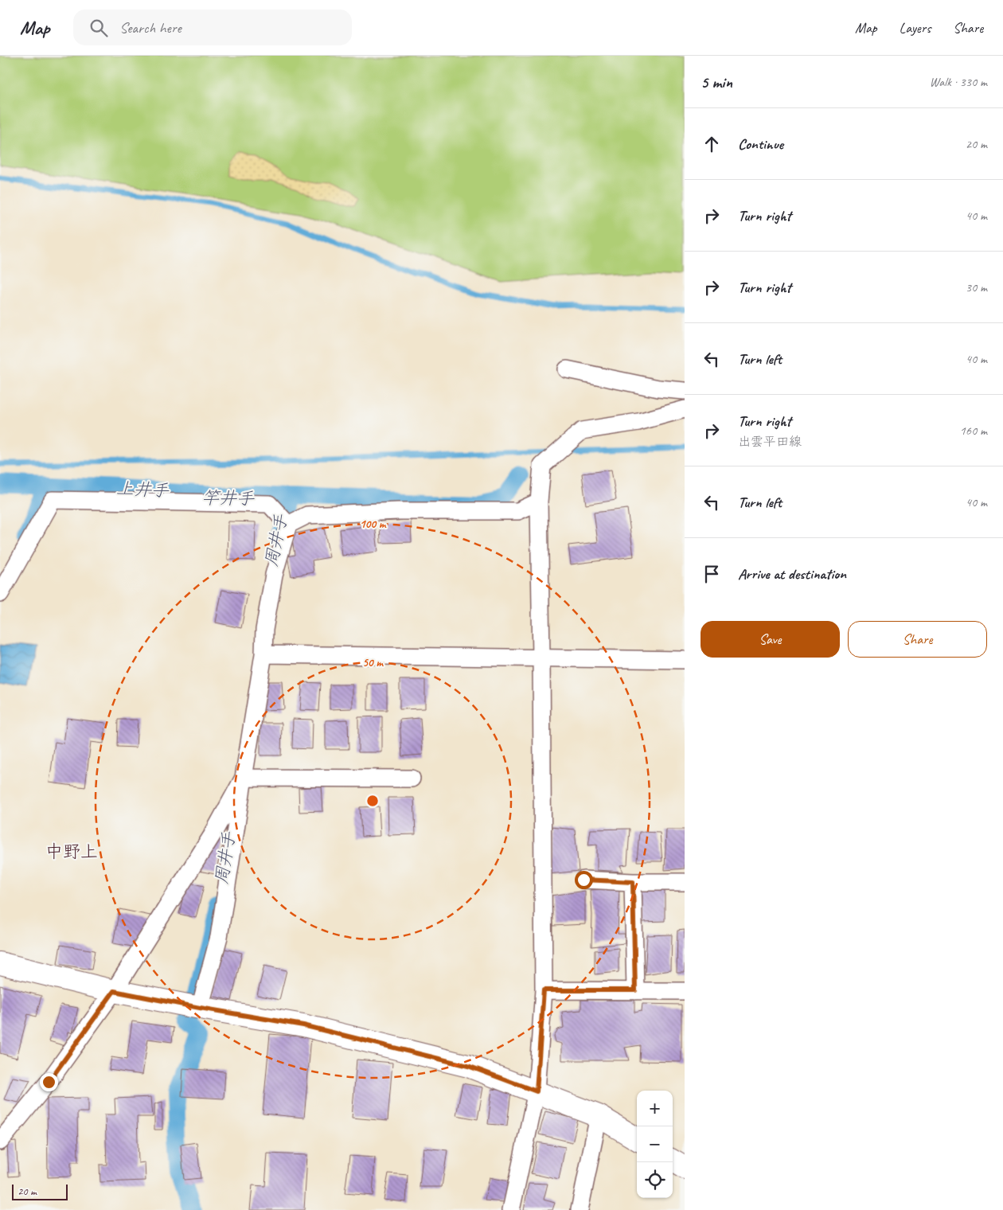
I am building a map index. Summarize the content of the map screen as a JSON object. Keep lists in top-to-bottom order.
{
  "districts": ["中野上"],
  "water": ["上井手", "竿井手", "周井手"],
  "scale_bar": "20 m",
  "page": {
    "header": "Map",
    "search": "Search here",
    "nav": ["Map", "Layers", "Share"],
    "heading": ["5 min", "Walk · 330 m"],
    "list": [
      ["Continue", "20 m"],
      ["Turn right", "40 m"],
      ["Turn right", "30 m"],
      ["Turn left", "40 m"],
      ["Turn right", "出雲平田線", "160 m"],
      ["Turn left", "40 m"],
      "Arrive at destination"
    ],
    "buttons": ["Save", "Share"],
    "map_buttons": ["+", "−"],
    "scale": "20 m"
  },
  "rings": ["100 m", "50 m"]
}
